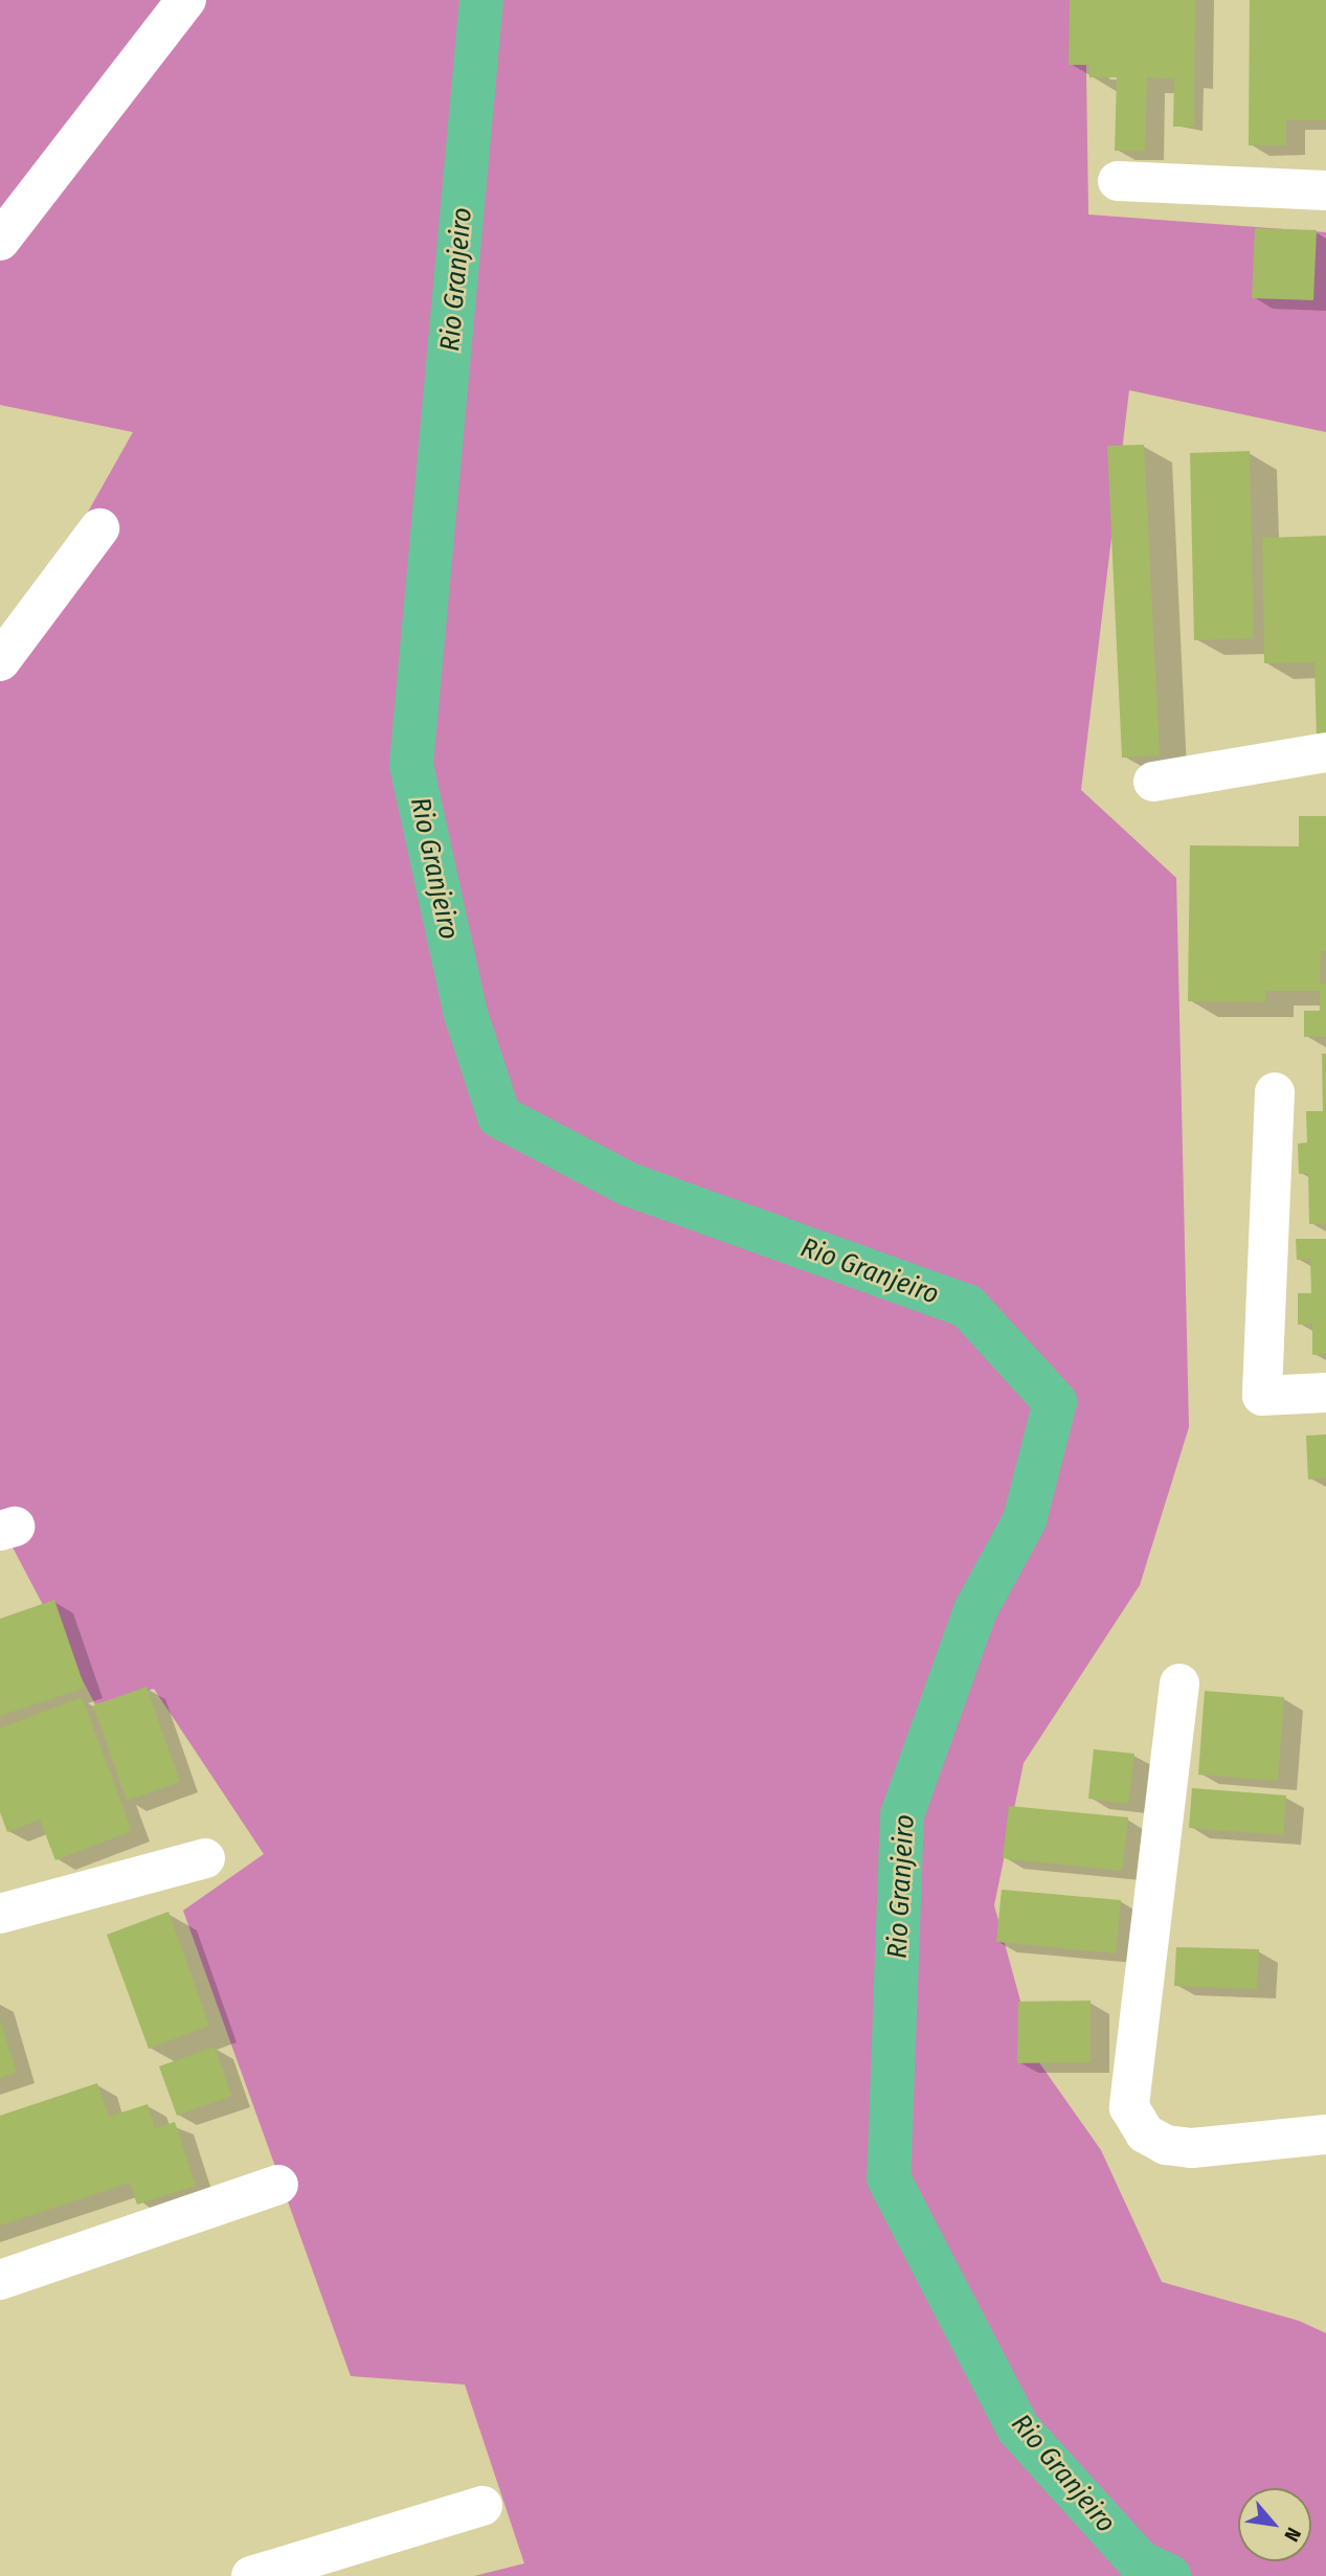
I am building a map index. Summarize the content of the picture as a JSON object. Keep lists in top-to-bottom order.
{
  "water": ["Rio Granjeiro"],
  "north": "bottom right"
}
